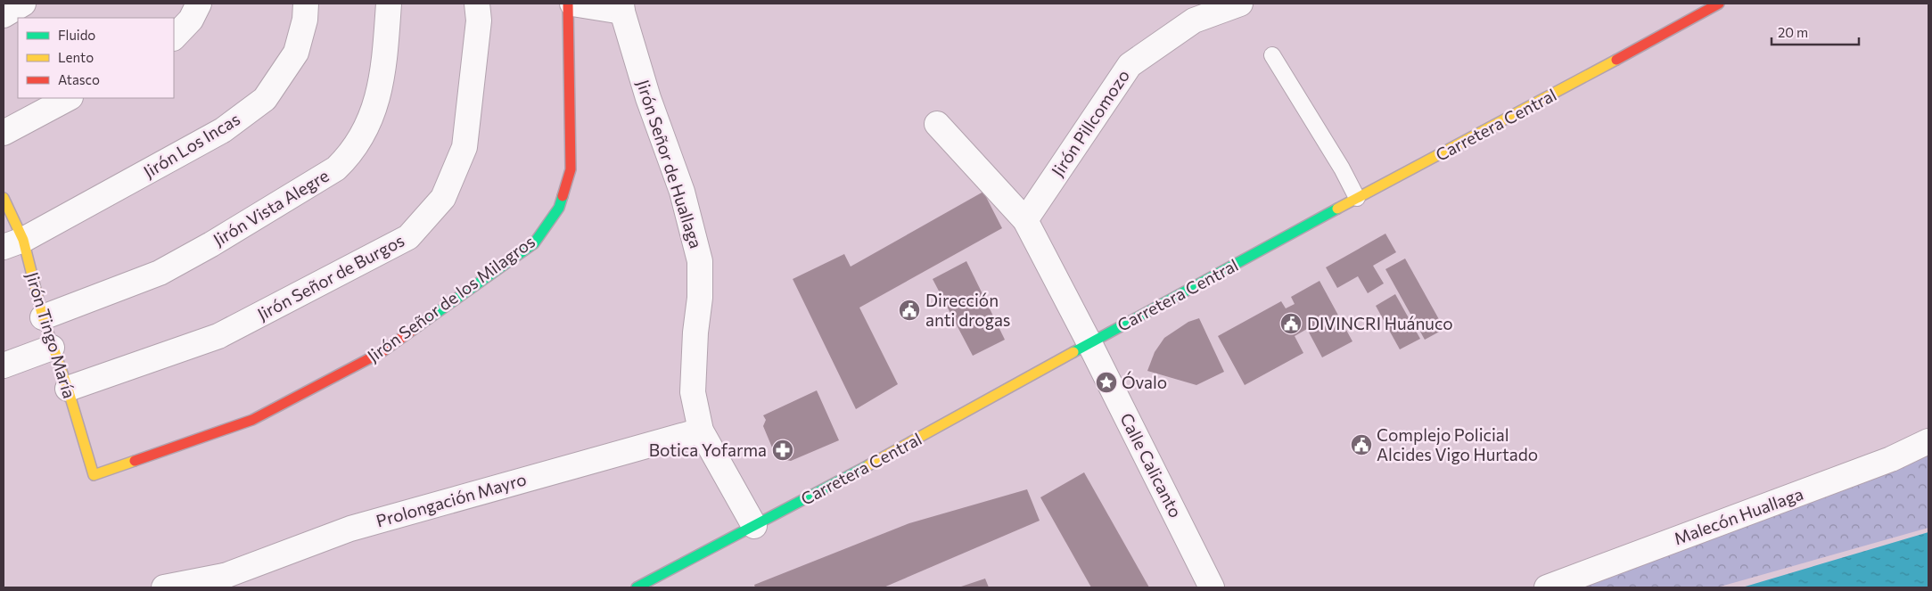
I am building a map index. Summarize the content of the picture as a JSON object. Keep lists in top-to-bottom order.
{
  "streets": {
    "main road": ["Carretera Central", "Jirón Señor de los Milagros", "Jirón Tingo María"],
    "street": [
      "Jirón Pillcomozo",
      "Jirón Los Incas",
      "Jirón Señor de Huallaga",
      "Jirón Vista Alegre",
      "Jirón Señor de Burgos",
      "Calle Calicanto",
      "Prolongación Mayro",
      "Malecón Huallaga"
    ]
  },
  "crossings": [
    ["Jirón Pillcomozo", "Calle Calicanto"],
    ["Carretera Central", "Jirón Señor de Huallaga"],
    ["Carretera Central", "Calle Calicanto"],
    ["Jirón Los Incas", "Jirón Tingo María"],
    ["Jirón Señor de Huallaga", "Prolongación Mayro"],
    ["Jirón Vista Alegre", "Jirón Tingo María"],
    ["Jirón Señor de Burgos", "Jirón Tingo María"],
    ["Jirón Señor de los Milagros", "Jirón Tingo María"]
  ],
  "places": {
    "public building": ["Dirección anti drogas", "DIVINCRI Huánuco", "Complejo Policial Alcides Vigo Hurtado"],
    "place": ["Óvalo"],
    "pharmacy": ["Botica Yofarma"]
  },
  "legend": ["Fluido", "Lento", "Atasco"],
  "scale_bar": "20 m"
}
